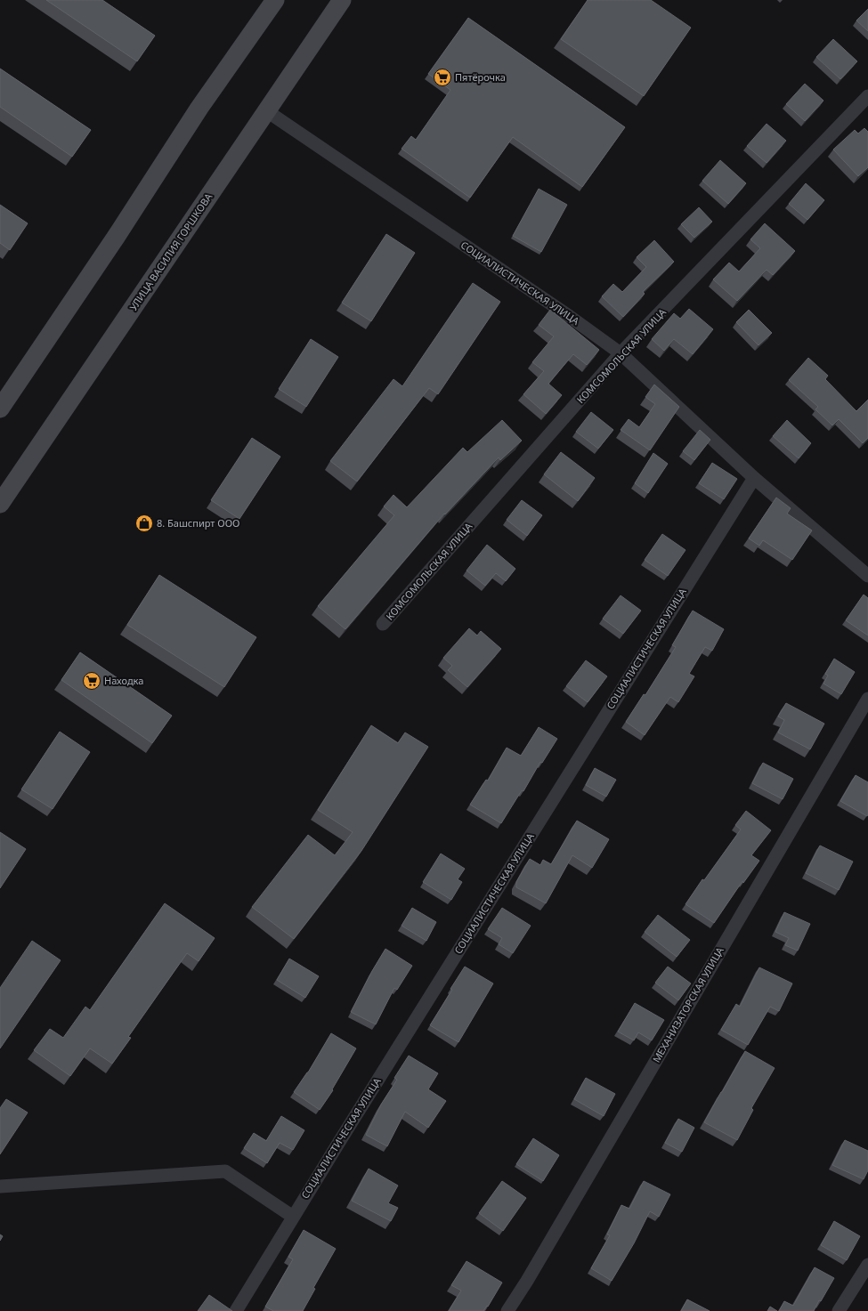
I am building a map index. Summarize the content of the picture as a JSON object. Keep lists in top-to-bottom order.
{
  "streets": {
    "main road": ["УЛИЦА ВАСИЛИЯ ГОРШКОВА"],
    "street": ["СОЦИАЛИСТИЧЕСКАЯ УЛИЦА", "КОМСОМОЛЬСКАЯ УЛИЦА", "МЕХАНИЗАТОРСКАЯ УЛИЦА"]
  },
  "crossings": [
    ["УЛИЦА ВАСИЛИЯ ГОРШКОВА", "СОЦИАЛИСТИЧЕСКАЯ УЛИЦА"],
    ["СОЦИАЛИСТИЧЕСКАЯ УЛИЦА", "КОМСОМОЛЬСКАЯ УЛИЦА"]
  ],
  "places": {
    "supermarket": ["Пятёрочка", "Находка"],
    "shop": ["8. Башспирт ООО"]
  }
}
